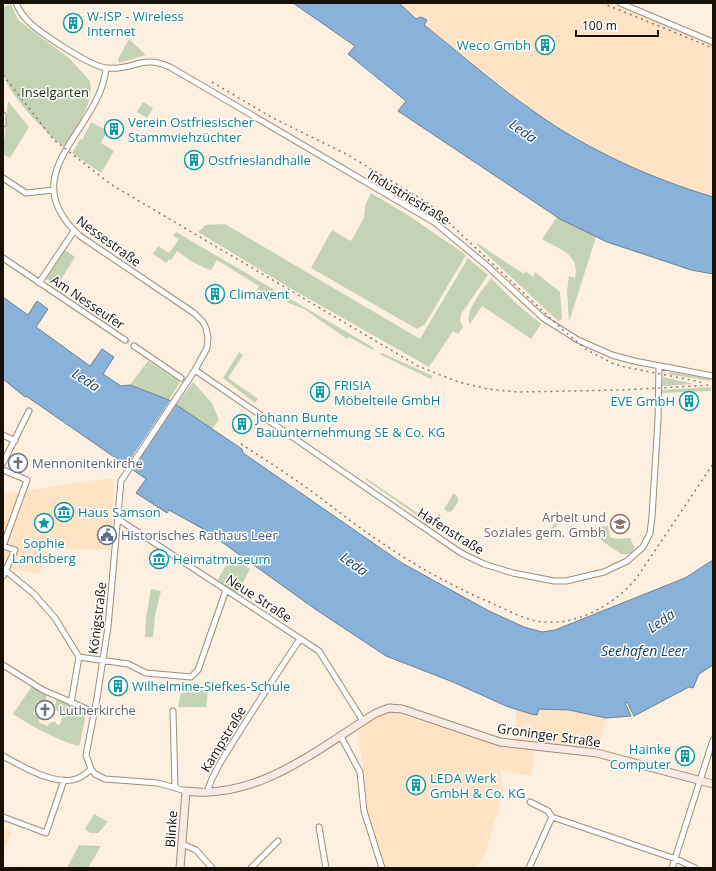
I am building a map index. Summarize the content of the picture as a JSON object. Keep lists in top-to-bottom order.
{
  "streets": {
    "street": [
      "Industriestraße",
      "Nessestraße",
      "Am Nesseufer",
      "Hafenstraße",
      "Neue Straße",
      "Königstraße",
      "Groninger Straße",
      "Kampstraße",
      "Blinke"
    ]
  },
  "crossings": [
    ["Industriestraße", "Nessestraße"],
    ["Industriestraße", "Hafenstraße"],
    ["Nessestraße", "Am Nesseufer"],
    ["Nessestraße", "Hafenstraße"],
    ["Nessestraße", "Königstraße"],
    ["Neue Straße", "Königstraße"],
    ["Neue Straße", "Groninger Straße"],
    ["Neue Straße", "Kampstraße"],
    ["Groninger Straße", "Kampstraße"],
    ["Groninger Straße", "Blinke"]
  ],
  "water": ["Leda", "Seehafen Leer"],
  "parks": ["Inselgarten"],
  "places": {
    "building": [
      "W-ISP - Wireless Internet",
      "Weco Gmbh",
      "Verein Ostfriesischer Stammviehzüchter",
      "Ostfrieslandhalle",
      "Climavent",
      "FRISIA Möbelteile GmbH",
      "EVE GmbH",
      "Johann Bunte Bauunternehmung SE & Co. KG",
      "Wilhelmine-Siefkes-Schule",
      "Hainke Computer",
      "LEDA Werk GmbH & Co. KG"
    ],
    "church": ["Mennonitenkirche", "Lutherkirche"],
    "museum": ["Haus Samson", "Heimatmuseum"],
    "place": ["Sophie Landsberg"],
    "school or university": ["Arbeit und Soziales gem. Gmbh"],
    "public building": ["Historisches Rathaus Leer"]
  },
  "scale_bar": "100 m"
}
